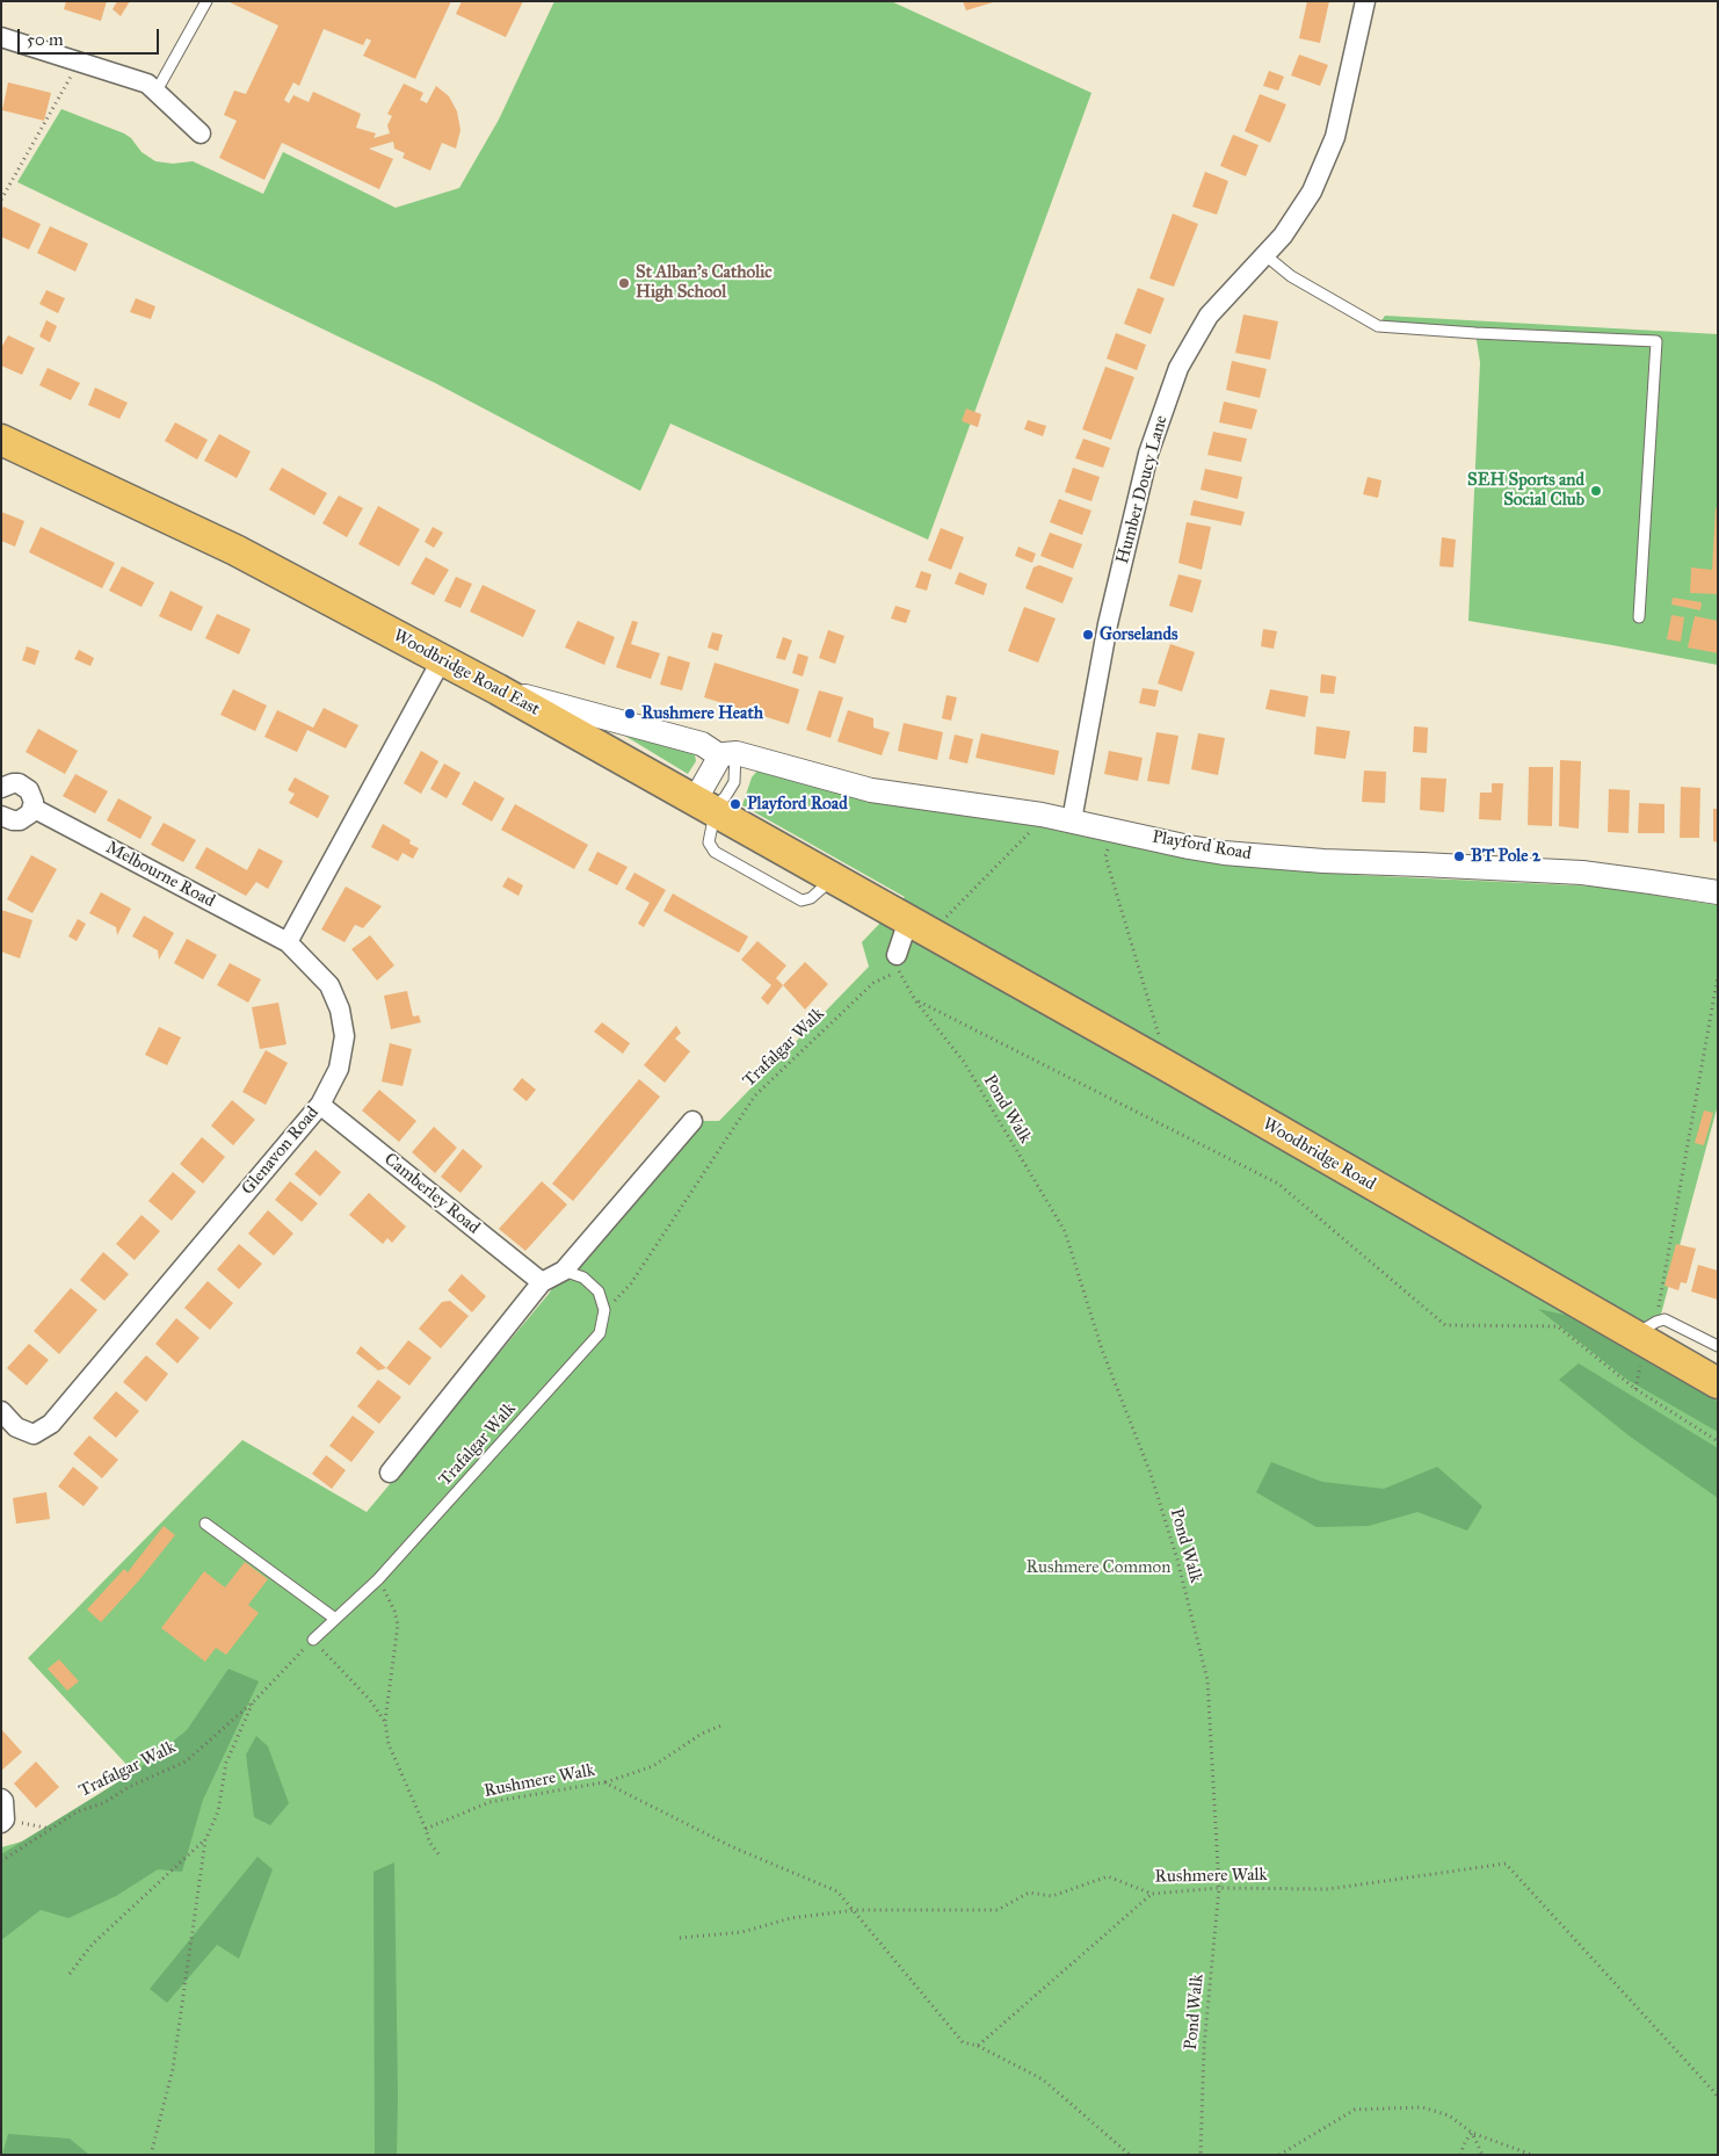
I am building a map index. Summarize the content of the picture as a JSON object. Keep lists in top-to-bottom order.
{
  "streets": {
    "main road": ["Woodbridge Road East", "Woodbridge Road"],
    "street": [
      "Humber Doucy Lane",
      "Playford Road",
      "Melbourne Road",
      "Glenavon Road",
      "Camberley Road"
    ],
    "lane": ["Trafalgar Walk"],
    "path": ["Pond Walk", "Rushmere Walk"]
  },
  "crossings": [
    ["Humber Doucy Lane", "Playford Road"],
    ["Woodbridge Road East", "Playford Road"],
    ["Woodbridge Road East", "Woodbridge Road"],
    ["Melbourne Road", "Glenavon Road"],
    ["Pond Walk", "Rushmere Walk"],
    ["Glenavon Road", "Camberley Road"]
  ],
  "parks": ["Rushmere Common"],
  "places": [
    "St Alban's Catholic High School",
    "SEH Sports and Social Club",
    "Gorselands",
    "Rushmere Heath",
    "Playford Road",
    "BT Pole 2"
  ],
  "scale_bar": "50 m"
}
